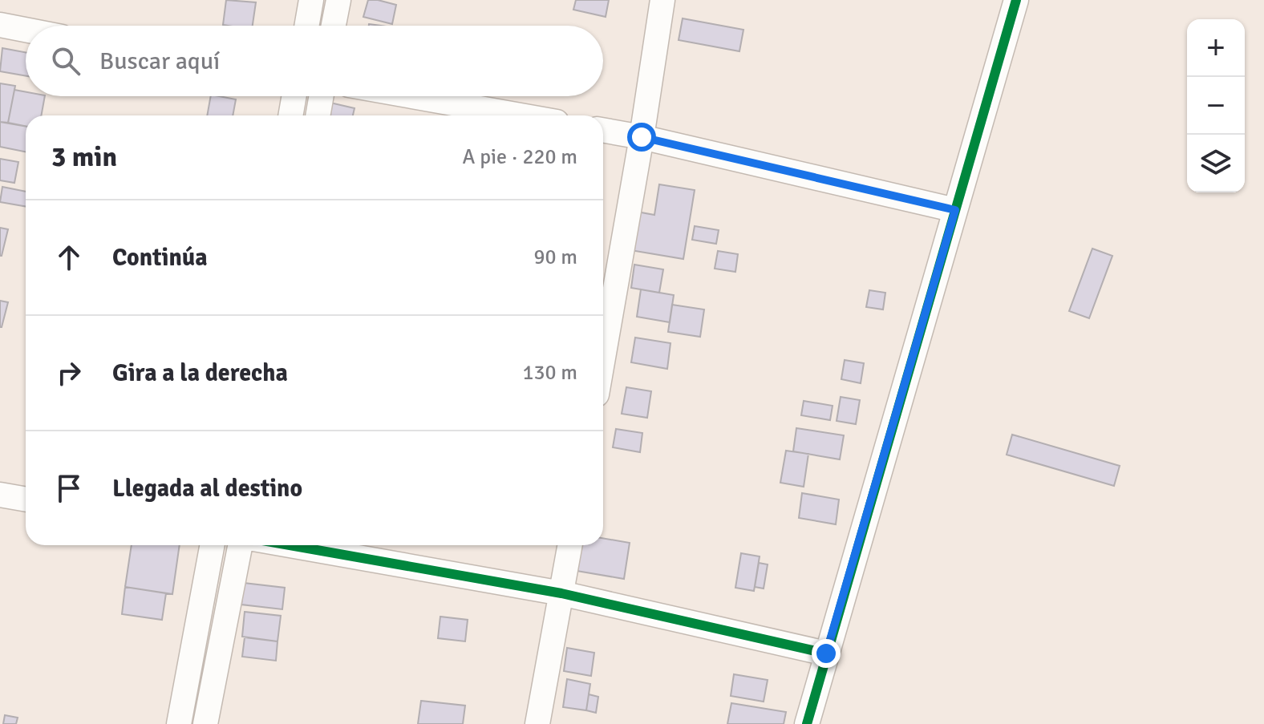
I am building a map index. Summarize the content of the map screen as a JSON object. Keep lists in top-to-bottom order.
{
  "page": {
    "map_buttons": ["+", "−"],
    "search": "Buscar aquí",
    "heading": ["3 min", "A pie · 220 m"],
    "list": [
      ["Continúa", "90 m"],
      ["Gira a la derecha", "130 m"],
      "Llegada al destino"
    ]
  }
}
